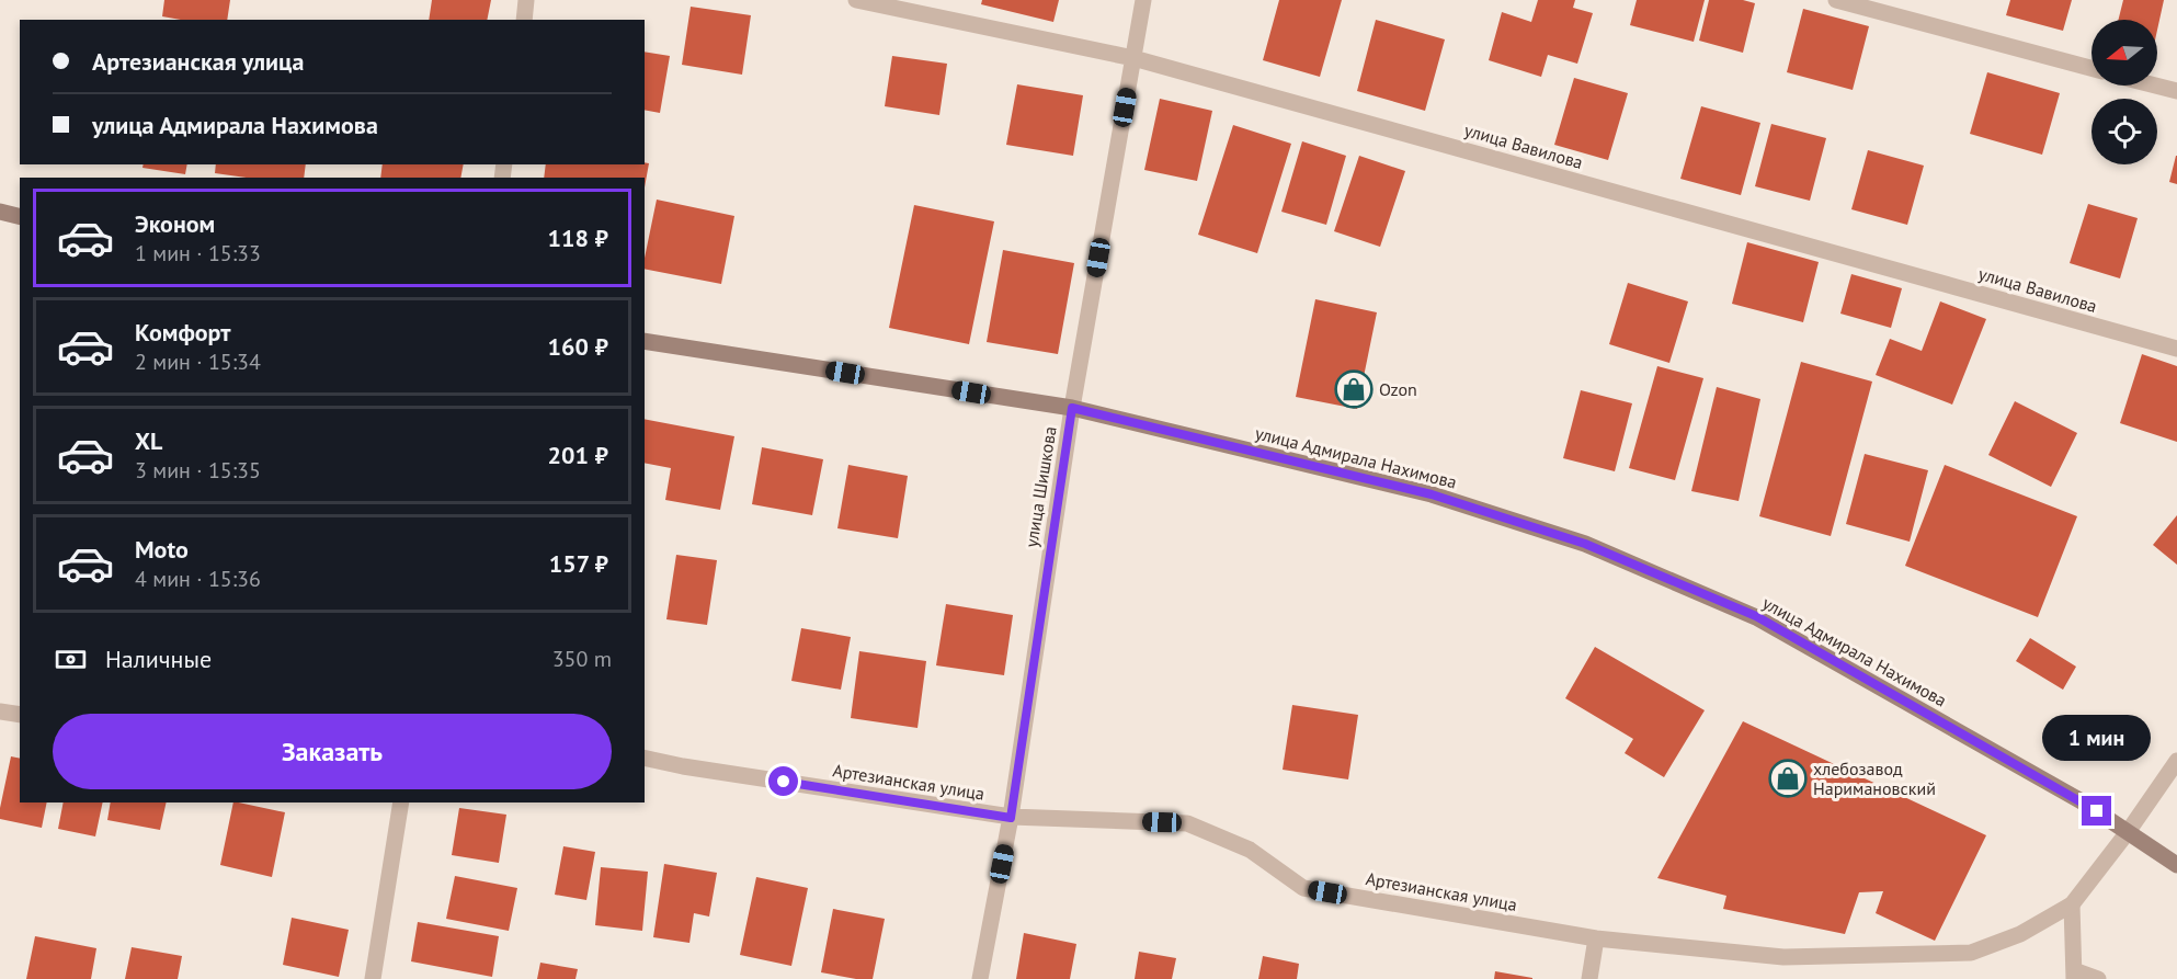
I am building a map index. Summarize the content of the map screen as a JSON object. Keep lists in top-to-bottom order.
{
  "streets": {
    "main road": ["улица Адмирала Нахимова"],
    "street": ["улица Вавилова", "улица Шишкова", "Артезианская улица"]
  },
  "crossings": [
    ["улица Вавилова", "улица Шишкова"],
    ["улица Адмирала Нахимова", "улица Шишкова"],
    ["улица Адмирала Нахимова", "Артезианская улица"],
    ["улица Шишкова", "Артезианская улица"]
  ],
  "places": {
    "shop": ["Ozon", "хлебозавод Наримановский"]
  },
  "north": "left",
  "page": {
    "banner": ["Артезианская улица", "улица Адмирала Нахимова"],
    "list": [
      {
        "name": "Эконом",
        "note": "1 мин · 15:33",
        "value": "118 ₽"
      },
      {
        "name": "Комфорт",
        "note": "2 мин · 15:34",
        "value": "160 ₽"
      },
      {
        "name": "XL",
        "note": "3 мин · 15:35",
        "value": "201 ₽"
      },
      {
        "name": "Moto",
        "note": "4 мин · 15:36",
        "value": "157 ₽"
      }
    ],
    "pay": ["Наличные", "350 m"],
    "buttons": "Заказать",
    "bubble": "1 мин"
  }
}
